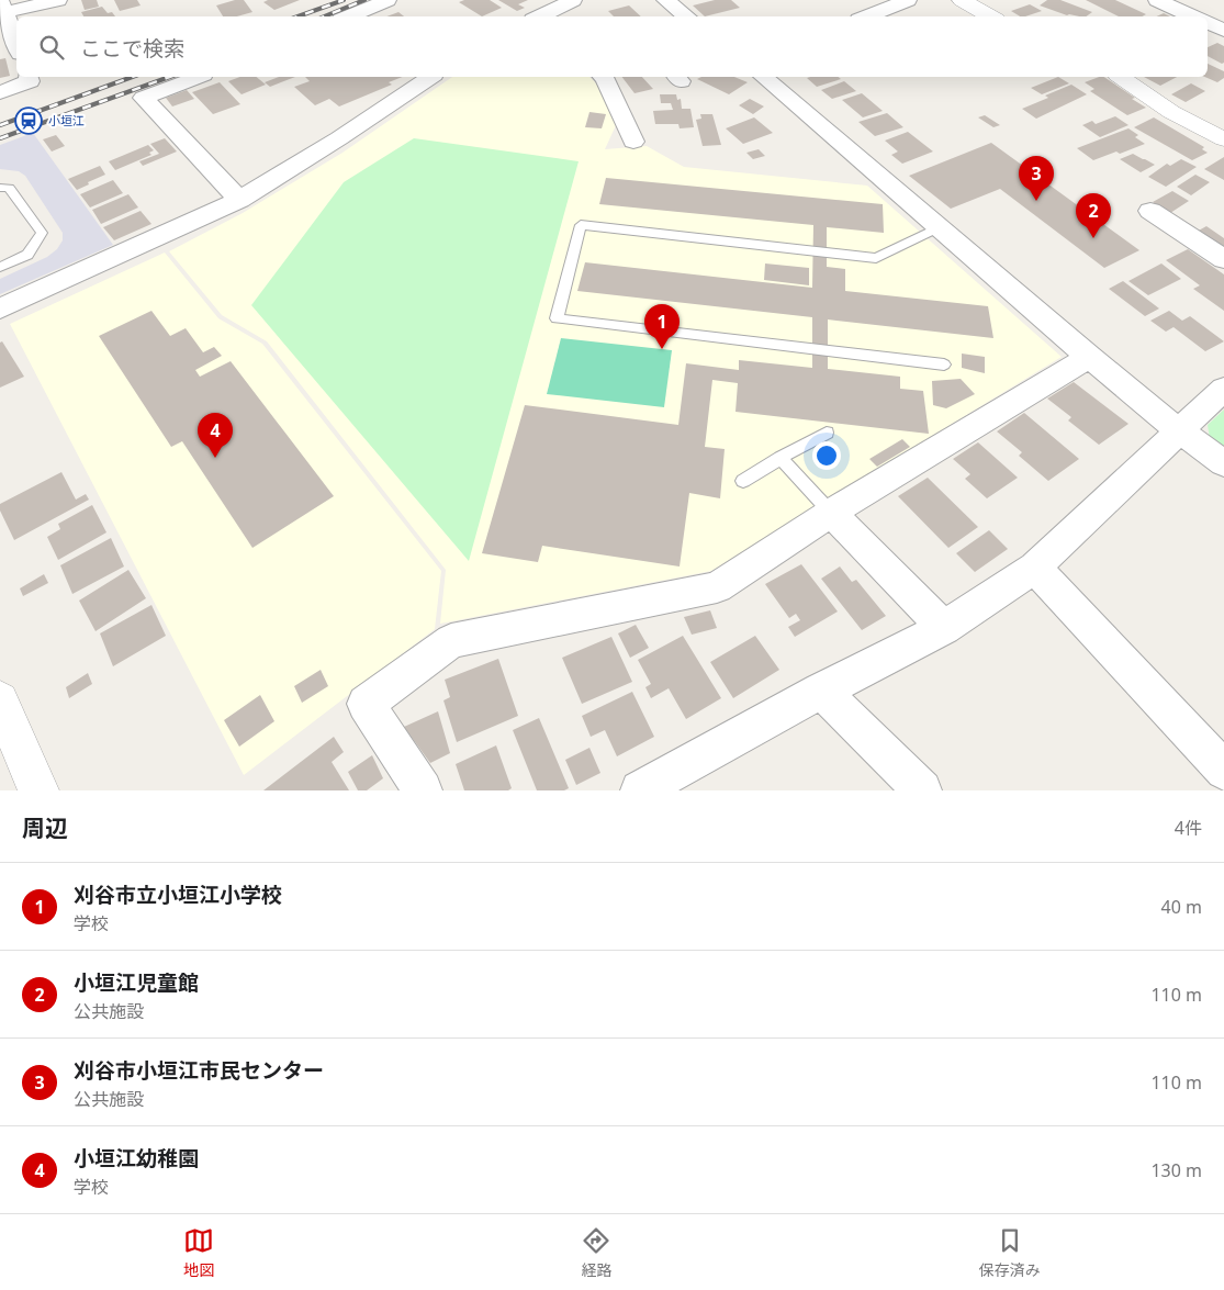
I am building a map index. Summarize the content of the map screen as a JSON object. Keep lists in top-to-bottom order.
{
  "places": {
    "station": ["小垣江"]
  },
  "page": {
    "search": "ここで検索",
    "pins": [
      "3",
      "2",
      "1",
      "4"
    ],
    "heading": ["周辺", "4件"],
    "list": [
      {
        "mark": "1",
        "name": "刈谷市立小垣江小学校",
        "note": "学校",
        "value": "40 m"
      },
      {
        "mark": "2",
        "name": "小垣江児童館",
        "note": "公共施設",
        "value": "110 m"
      },
      {
        "mark": "3",
        "name": "刈谷市小垣江市民センター",
        "note": "公共施設",
        "value": "110 m"
      },
      {
        "mark": "4",
        "name": "小垣江幼稚園",
        "note": "学校",
        "value": "130 m"
      }
    ],
    "nav": ["地図", "経路", "保存済み"]
  }
}
